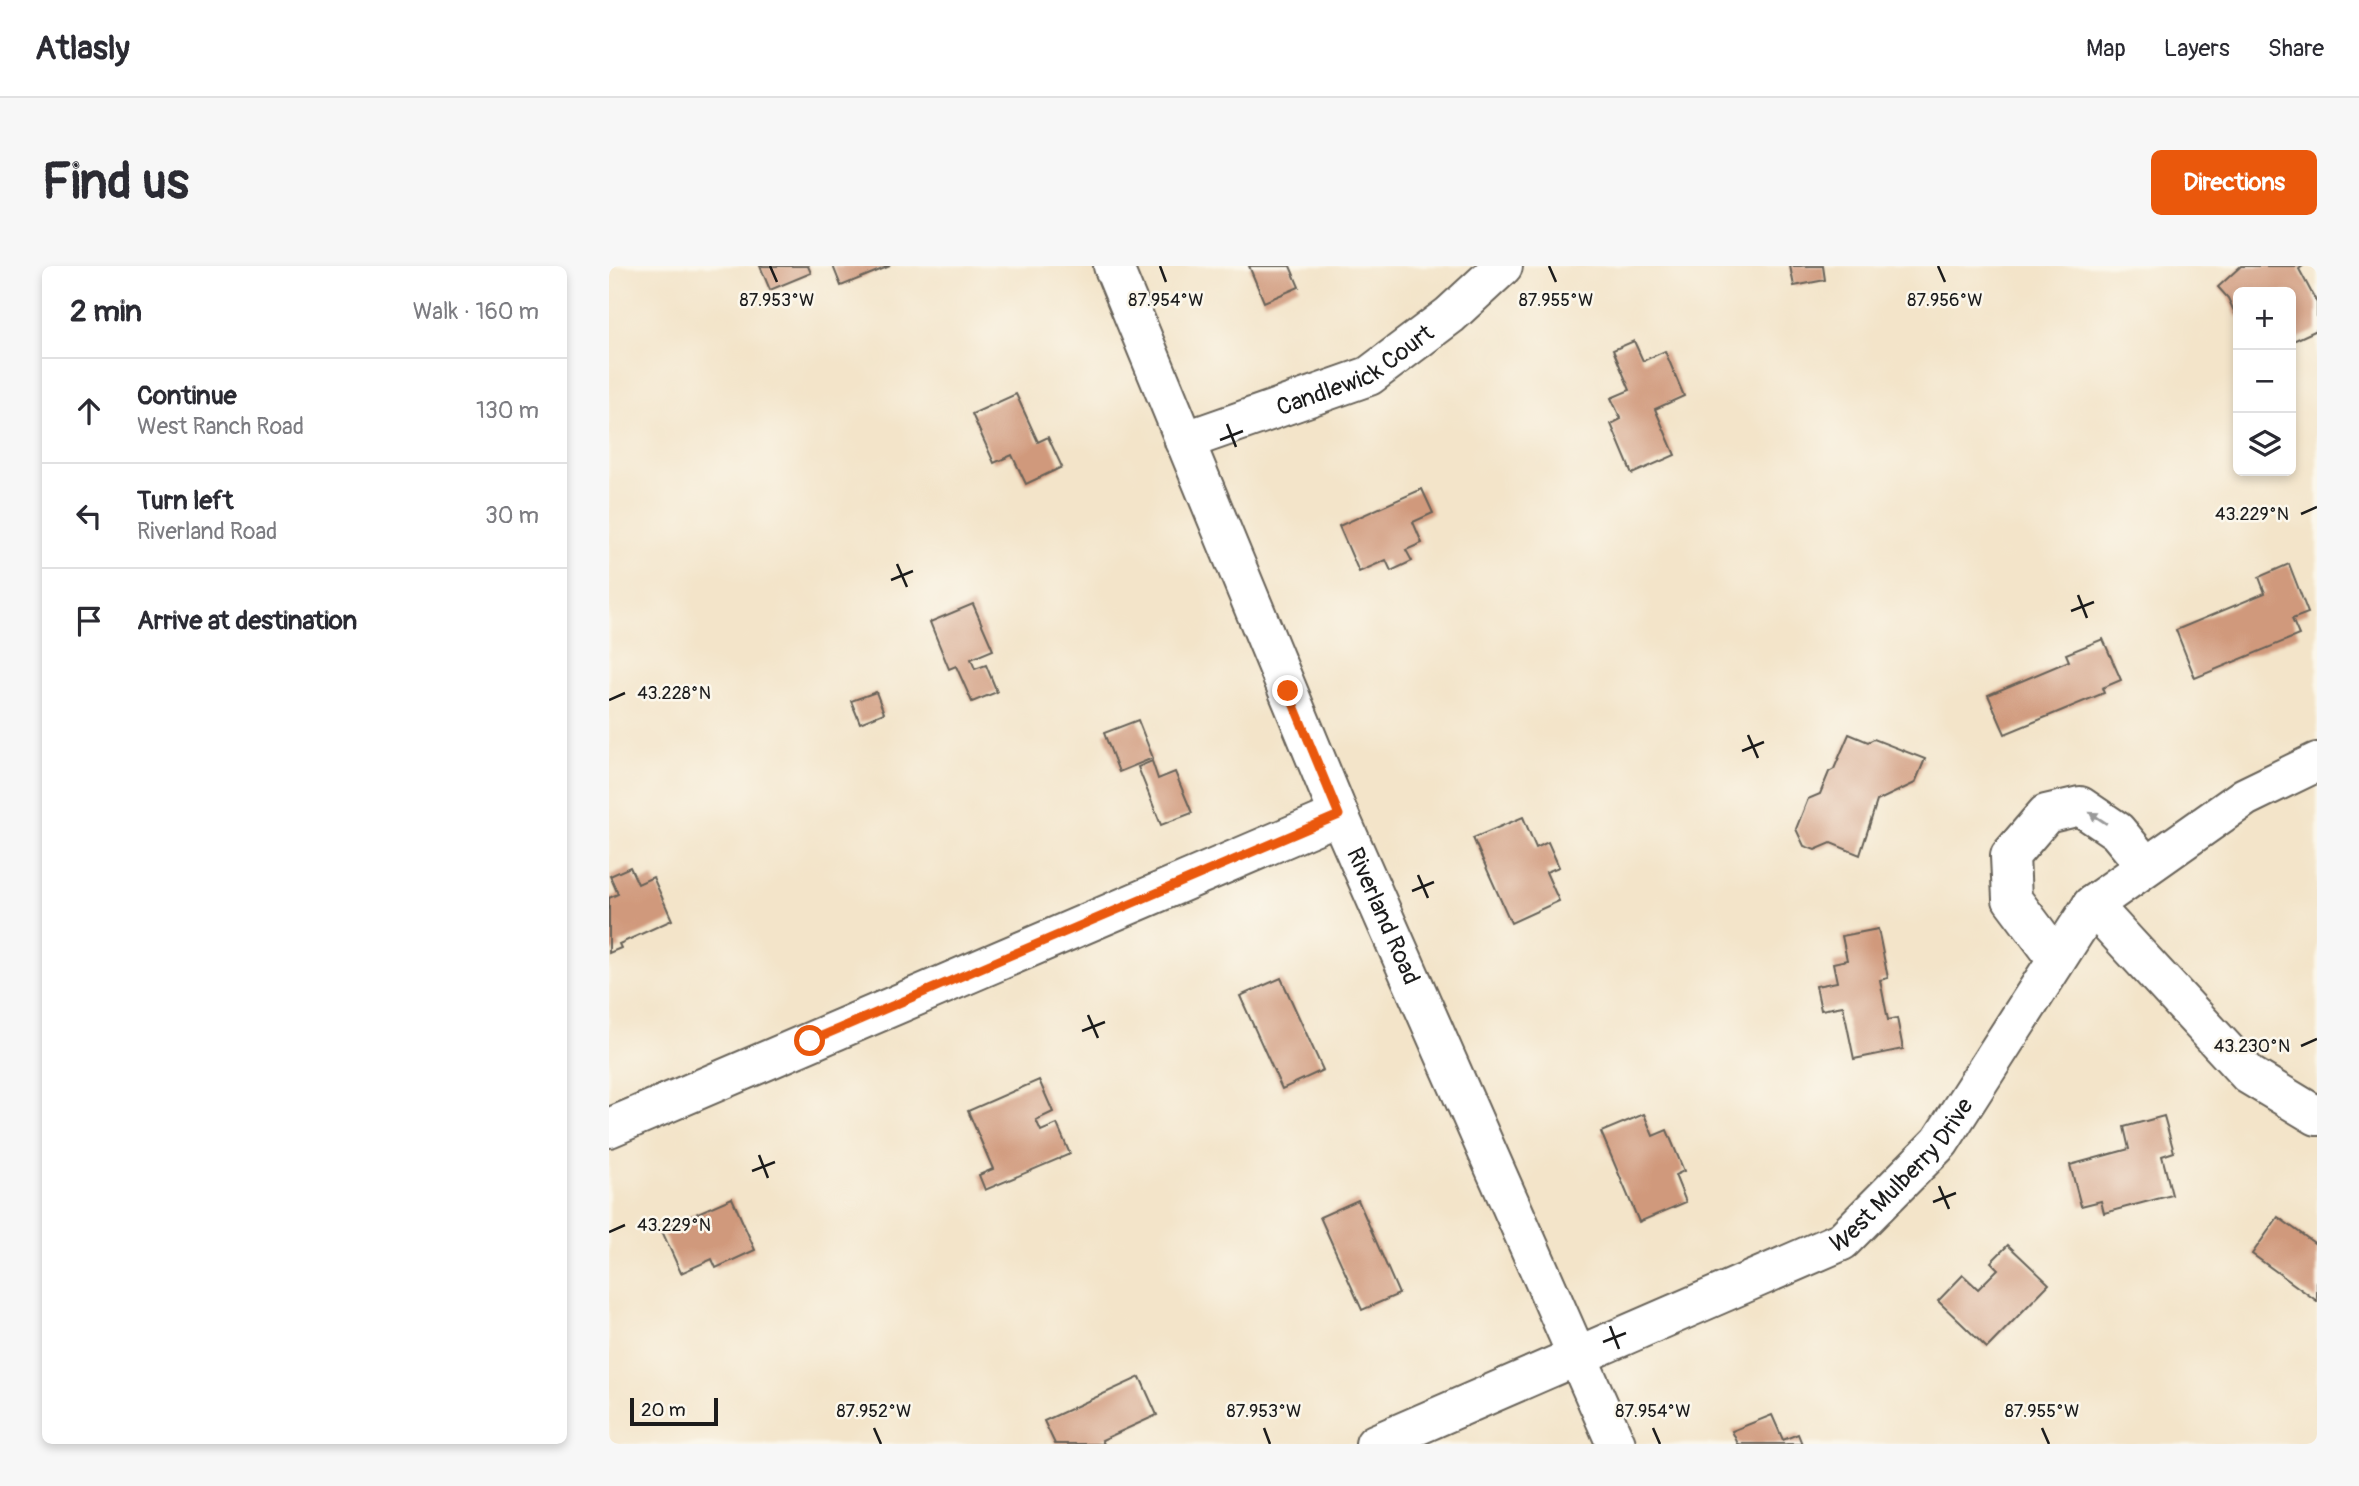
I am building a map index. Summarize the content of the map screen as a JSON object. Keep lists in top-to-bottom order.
{
  "streets": {
    "street": ["Candlewick Court", "Riverland Road", "West Mulberry Drive"]
  },
  "crossings": [
    ["Candlewick Court", "Riverland Road"],
    ["Riverland Road", "West Mulberry Drive"]
  ],
  "scale_bar": "20 m",
  "page": {
    "header": "Atlasly",
    "nav": ["Map", "Layers", "Share"],
    "buttons": "Directions",
    "title": "Find us",
    "heading": ["2 min", "Walk · 160 m"],
    "map_buttons": ["+", "−"],
    "list": [
      ["Continue", "West Ranch Road", "130 m"],
      ["Turn left", "Riverland Road", "30 m"],
      "Arrive at destination"
    ],
    "scale": "20 m"
  },
  "coordinates": [
    "87.953°W",
    "87.954°W",
    "87.955°W",
    "87.956°W",
    "43.229°N",
    "43.228°N",
    "43.230°N",
    "87.952°W"
  ]
}
